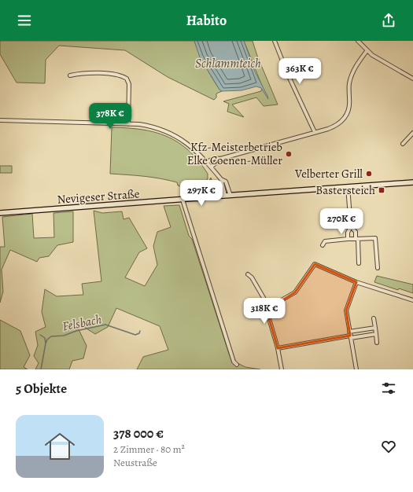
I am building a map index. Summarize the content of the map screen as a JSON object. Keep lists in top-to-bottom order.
{
  "streets": {
    "main road": ["Nevigeser Straße"]
  },
  "water": ["Schlammteich", "Felsbach"],
  "places": {
    "other": ["Kfz-Meisterbetrieb Elke Coenen-Müller", "Velberter Grill"],
    "transit": ["Bastersteich"]
  },
  "page": {
    "header": "Habito",
    "price": [
      "363K €",
      "378K €",
      "297K €",
      "270K €",
      "318K €"
    ],
    "heading": "5 Objekte",
    "list": [
      {
        "name": "378 000 €",
        "note": "2 Zimmer · 80 m² · Neustraße"
      }
    ]
  }
}
